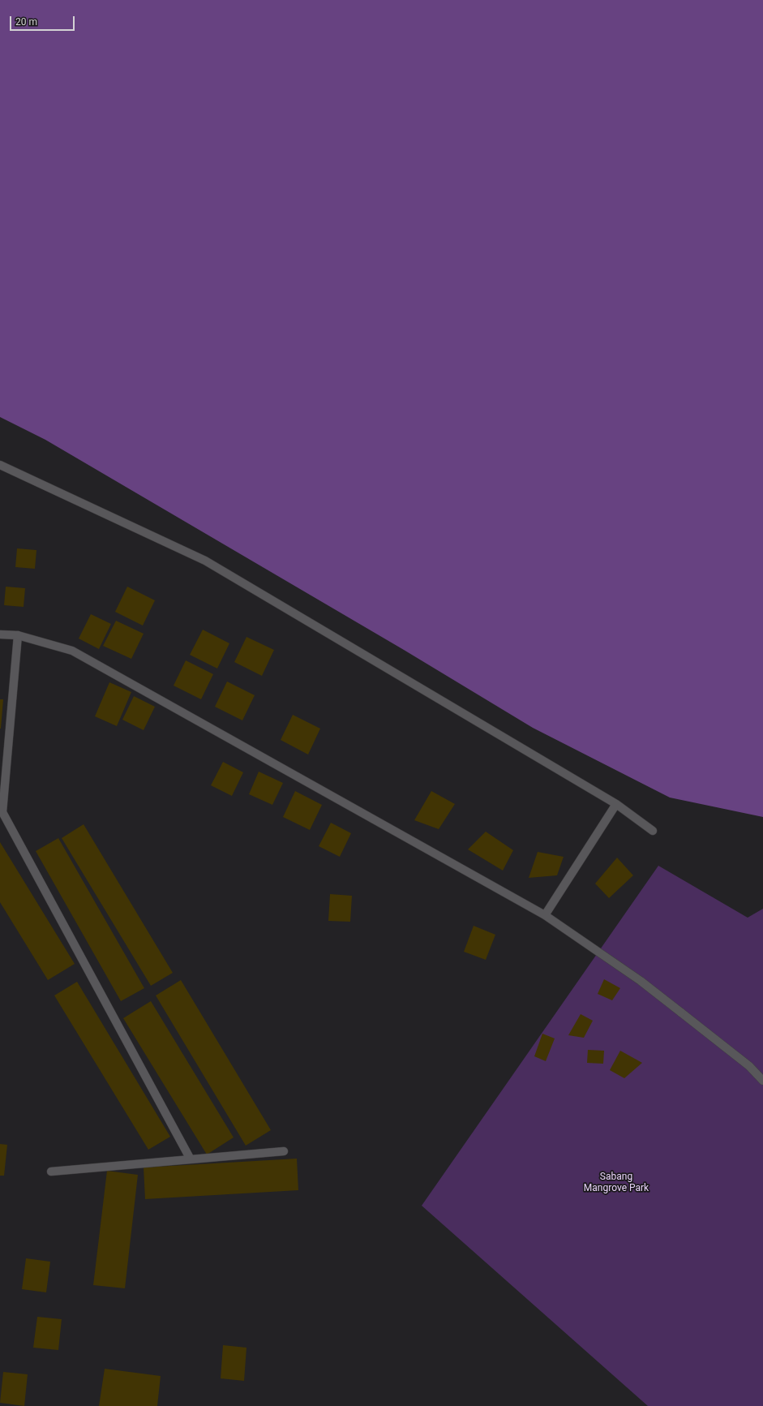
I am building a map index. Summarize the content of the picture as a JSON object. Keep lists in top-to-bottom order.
{
  "parks": ["Sabang Mangrove Park"],
  "scale_bar": "20 m"
}
